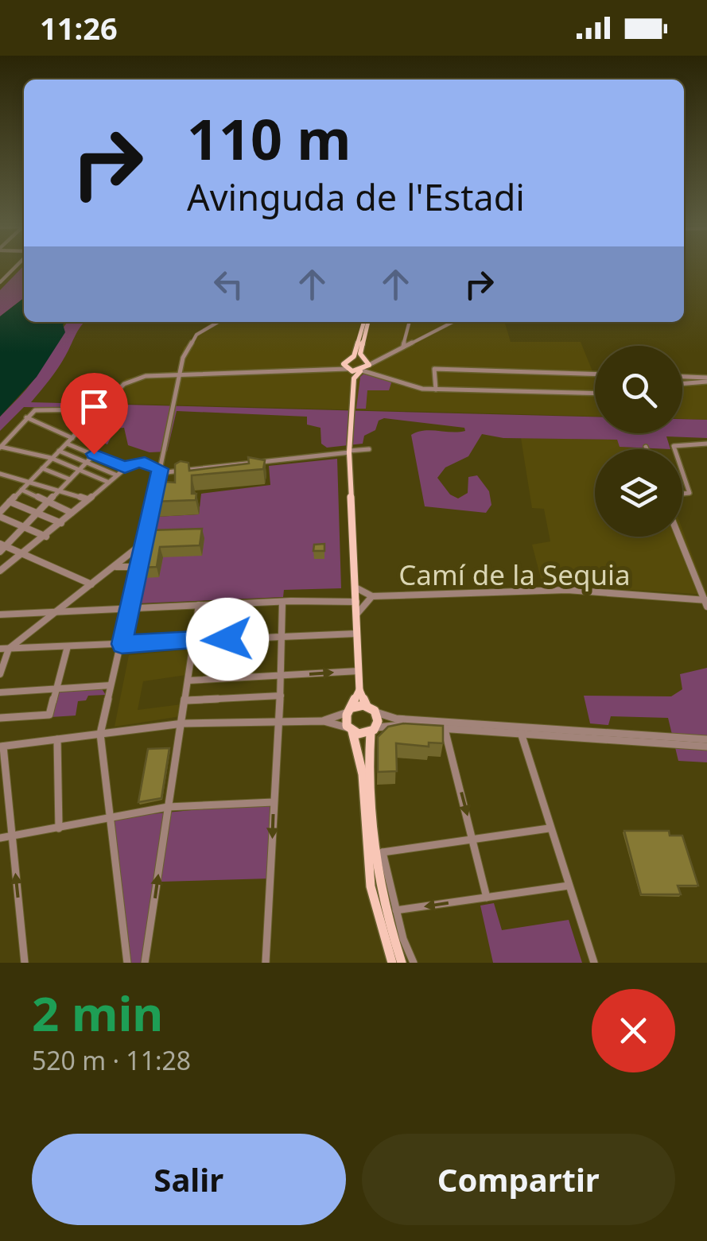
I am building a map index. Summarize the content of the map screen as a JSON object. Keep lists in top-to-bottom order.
{
  "streets": {
    "street": ["Camí de la Sequia"]
  },
  "page": {
    "status": "11:26",
    "turn": ["110 m", "Avinguda de l'Estadi"],
    "heading": ["2 min", "520 m · 11:28"],
    "buttons": ["Salir", "Compartir"]
  }
}
